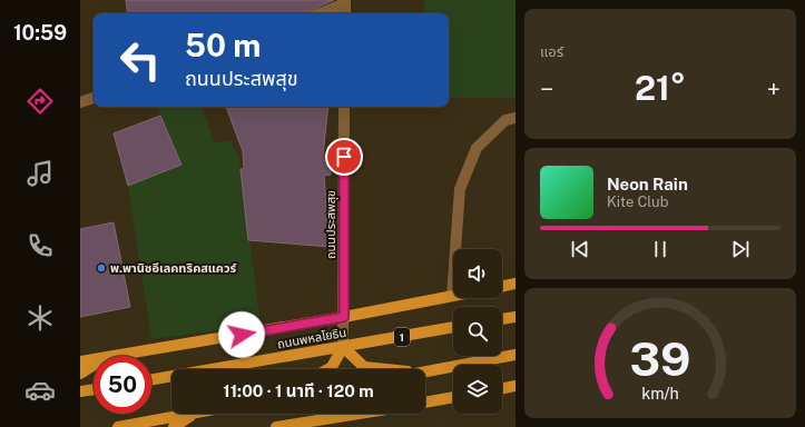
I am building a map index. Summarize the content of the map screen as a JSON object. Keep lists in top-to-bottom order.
{
  "streets": {
    "main road": ["1", "ถนนพหลโยธิน"],
    "street": ["ถนนประสพสุข"]
  },
  "crossings": [
    ["ถนนประสพสุข", "ถนนพหลโยธิน"]
  ],
  "places": ["พ.พานิชอีเลคทริคสแควร์"],
  "page": {
    "tabs": "10:59",
    "tile": "แอร์",
    "turn": ["50 m", "ถนนประสพสุข"],
    "heat": ["−", "21°", "+"],
    "song": ["Neon Rain", "Kite Club"],
    "limit": "50",
    "trip": "11:00 · 1 นาที · 120 m",
    "gauge": ["39", "km/h"]
  }
}
